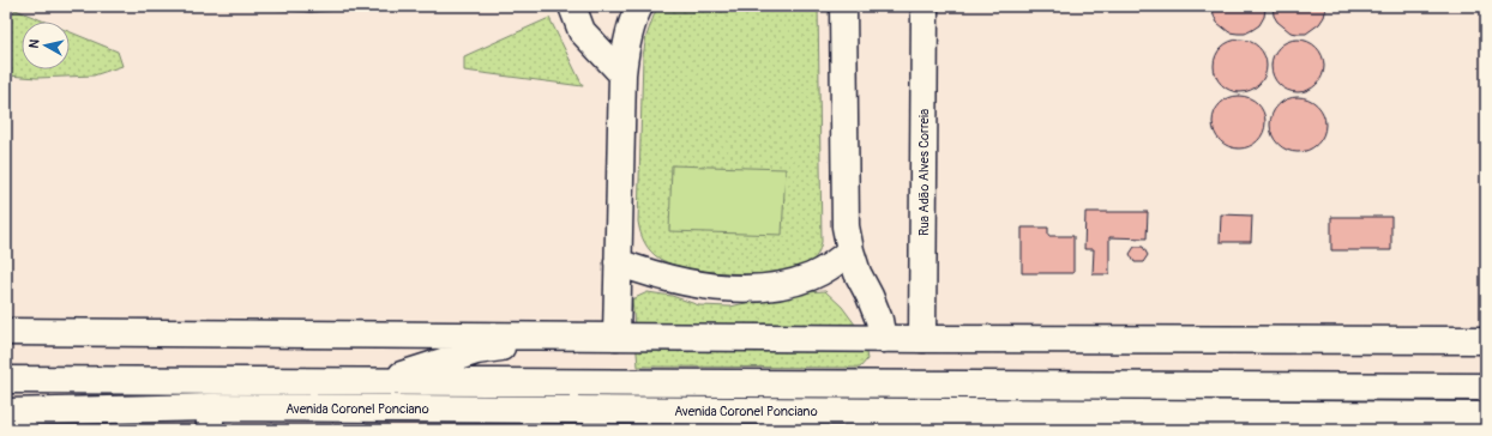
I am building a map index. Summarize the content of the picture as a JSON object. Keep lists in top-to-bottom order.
{
  "streets": {
    "main road": ["Rua Adão Alves Correia", "Avenida Coronel Ponciano"]
  },
  "north": "left"
}
